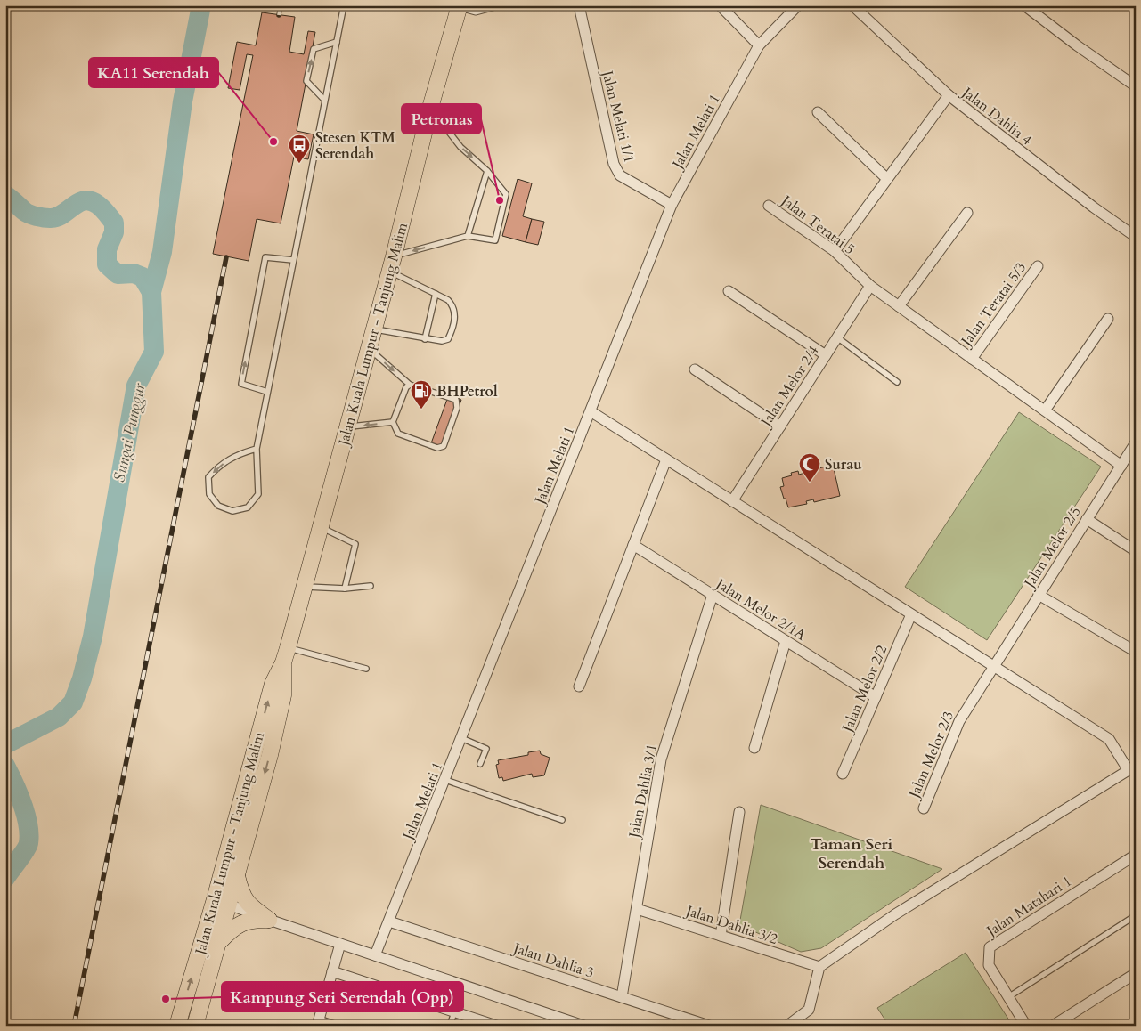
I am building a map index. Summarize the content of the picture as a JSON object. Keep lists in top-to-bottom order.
{
  "streets": {
    "main road": ["Jalan Kuala Lumpur - Tanjung Malim"],
    "street": [
      "Jalan Dahlia 4",
      "Jalan Melati 1/1",
      "Jalan Melati 1",
      "Jalan Teratai 5",
      "Jalan Teratai 5/3",
      "Jalan Melor 2/4",
      "Jalan Melor 2/5",
      "Jalan Melor 2/1A",
      "Jalan Melor 2/2",
      "Jalan Melor 2/3",
      "Jalan Dahlia 3/1",
      "Jalan Matahari 1",
      "Jalan Dahlia 3/2",
      "Jalan Dahlia 3"
    ]
  },
  "crossings": [
    ["Jalan Melati 1/1", "Jalan Melati 1"],
    ["Jalan Melati 1", "Jalan Dahlia 3"],
    ["Jalan Teratai 5", "Jalan Teratai 5/3"],
    ["Jalan Teratai 5", "Jalan Melor 2/4"],
    ["Jalan Teratai 5", "Jalan Melor 2/5"],
    ["Jalan Melor 2/5", "Jalan Melor 2/3"],
    ["Jalan Melor 2/1A", "Jalan Melor 2/2"],
    ["Jalan Melor 2/1A", "Jalan Dahlia 3/1"],
    ["Jalan Dahlia 3/1", "Jalan Dahlia 3/2"],
    ["Jalan Dahlia 3/1", "Jalan Dahlia 3"]
  ],
  "districts": ["Taman Seri Serendah"],
  "water": ["Sungai Punggur"],
  "places": {
    "other": ["KA11 Serendah", "Petronas", "Kampung Seri Serendah (Opp)"],
    "bus stop": ["Stesen KTM Serendah"],
    "fuel station": ["BHPetrol"],
    "mosque": ["Surau"]
  }
}
